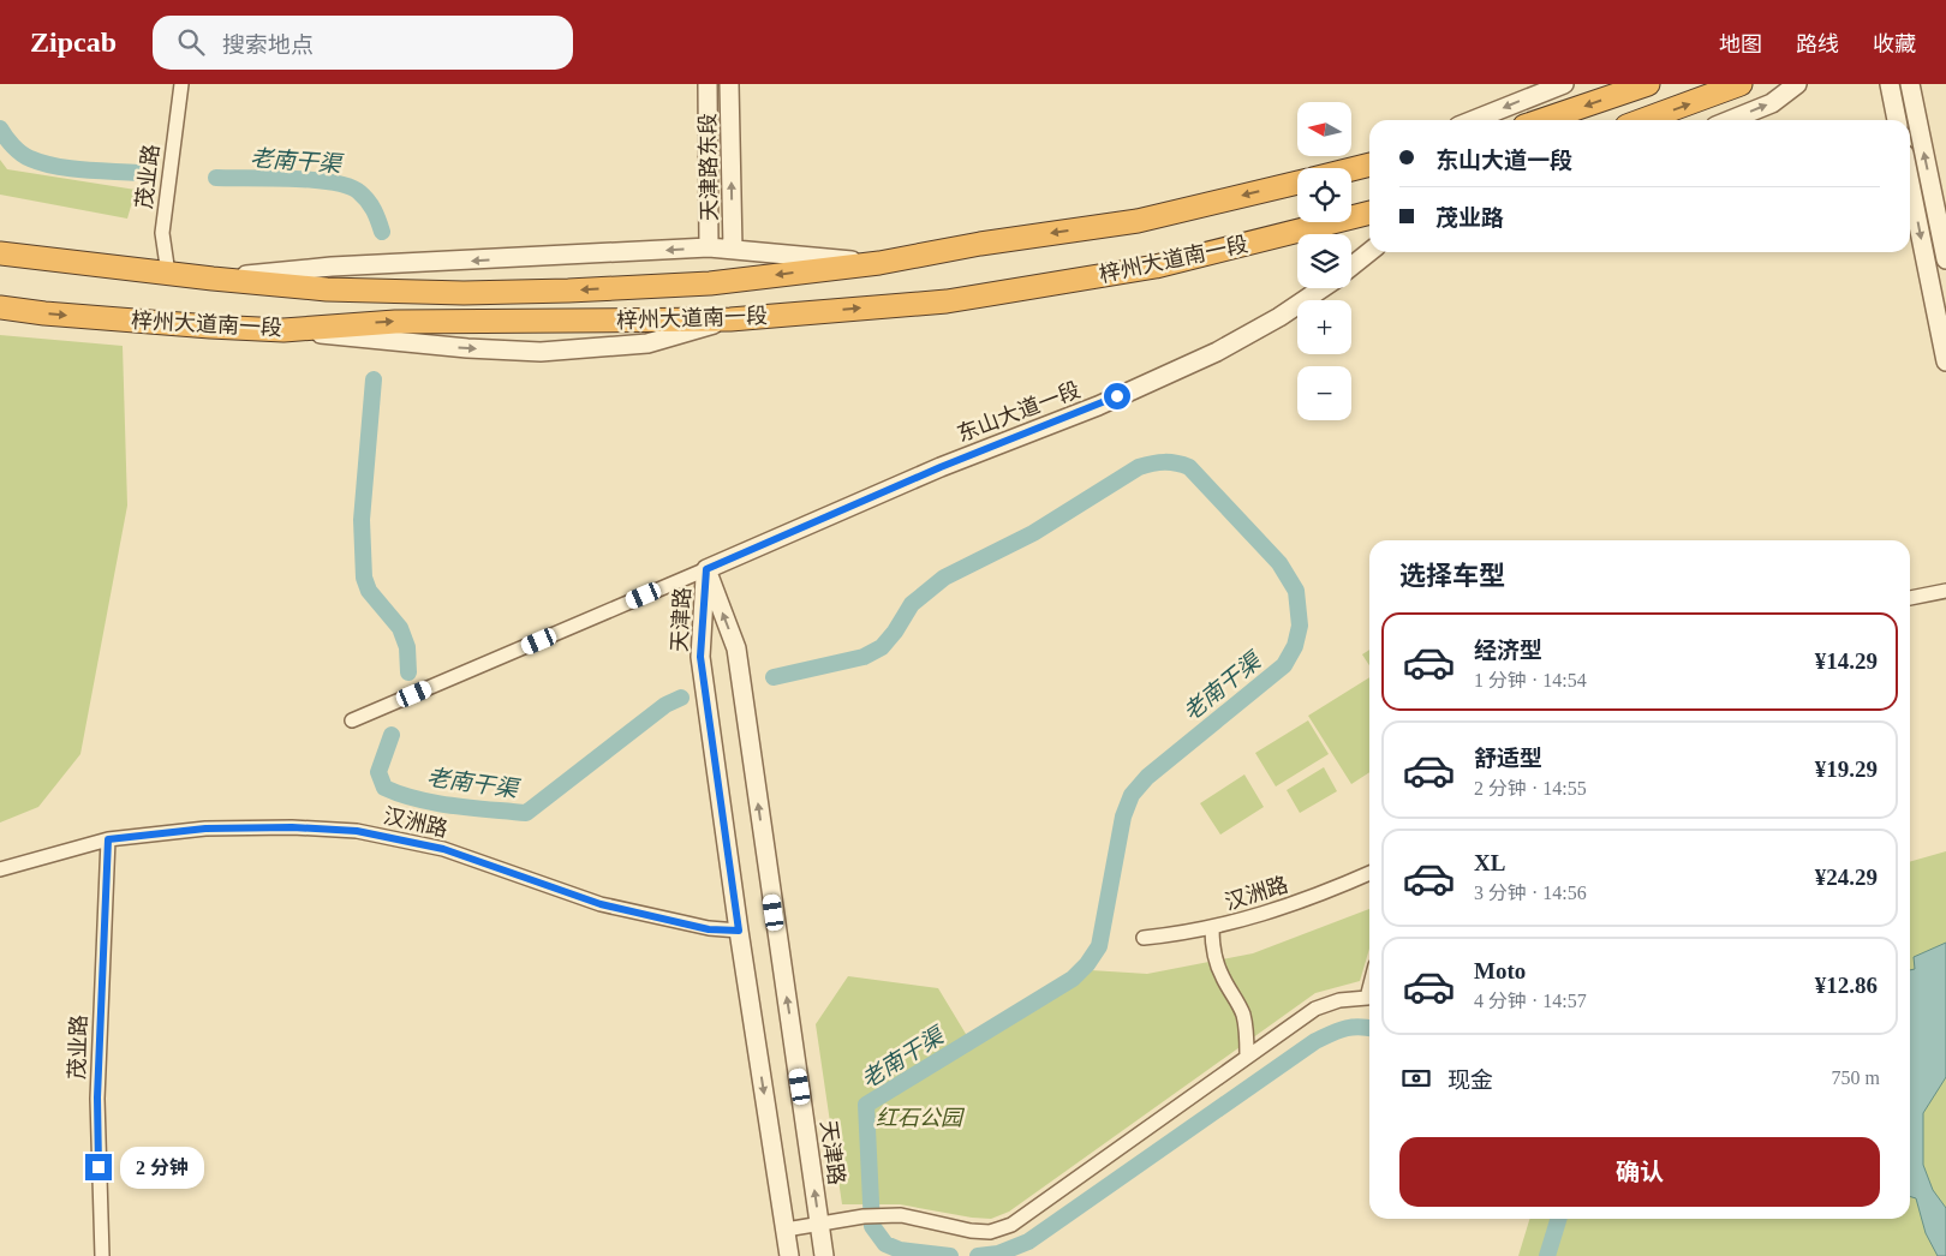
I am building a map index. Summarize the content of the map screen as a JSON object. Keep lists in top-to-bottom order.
{
  "streets": {
    "highway": ["梓州大道南一段"],
    "street": [
      "天津路东段",
      "茂业路",
      "东山大道一段",
      "天津路",
      "汉洲路"
    ]
  },
  "crossings": [
    ["茂业路", "梓州大道南一段"],
    ["茂业路", "汉洲路"],
    ["东山大道一段", "天津路"],
    ["天津路", "汉洲路"]
  ],
  "water": ["老南干渠"],
  "parks": ["红石公园"],
  "north": "left",
  "page": {
    "header": "Zipcab",
    "search": "搜索地点",
    "nav": ["地图", "路线", "收藏"],
    "map_buttons": ["+", "−"],
    "banner": ["东山大道一段", "茂业路"],
    "heading": "选择车型",
    "list": [
      {
        "name": "经济型",
        "note": "1 分钟 · 14:54",
        "value": "¥14.29"
      },
      {
        "name": "舒适型",
        "note": "2 分钟 · 14:55",
        "value": "¥19.29"
      },
      {
        "name": "XL",
        "note": "3 分钟 · 14:56",
        "value": "¥24.29"
      },
      {
        "name": "Moto",
        "note": "4 分钟 · 14:57",
        "value": "¥12.86"
      }
    ],
    "pay": ["现金", "750 m"],
    "buttons": "确认",
    "bubble": "2 分钟"
  }
}
